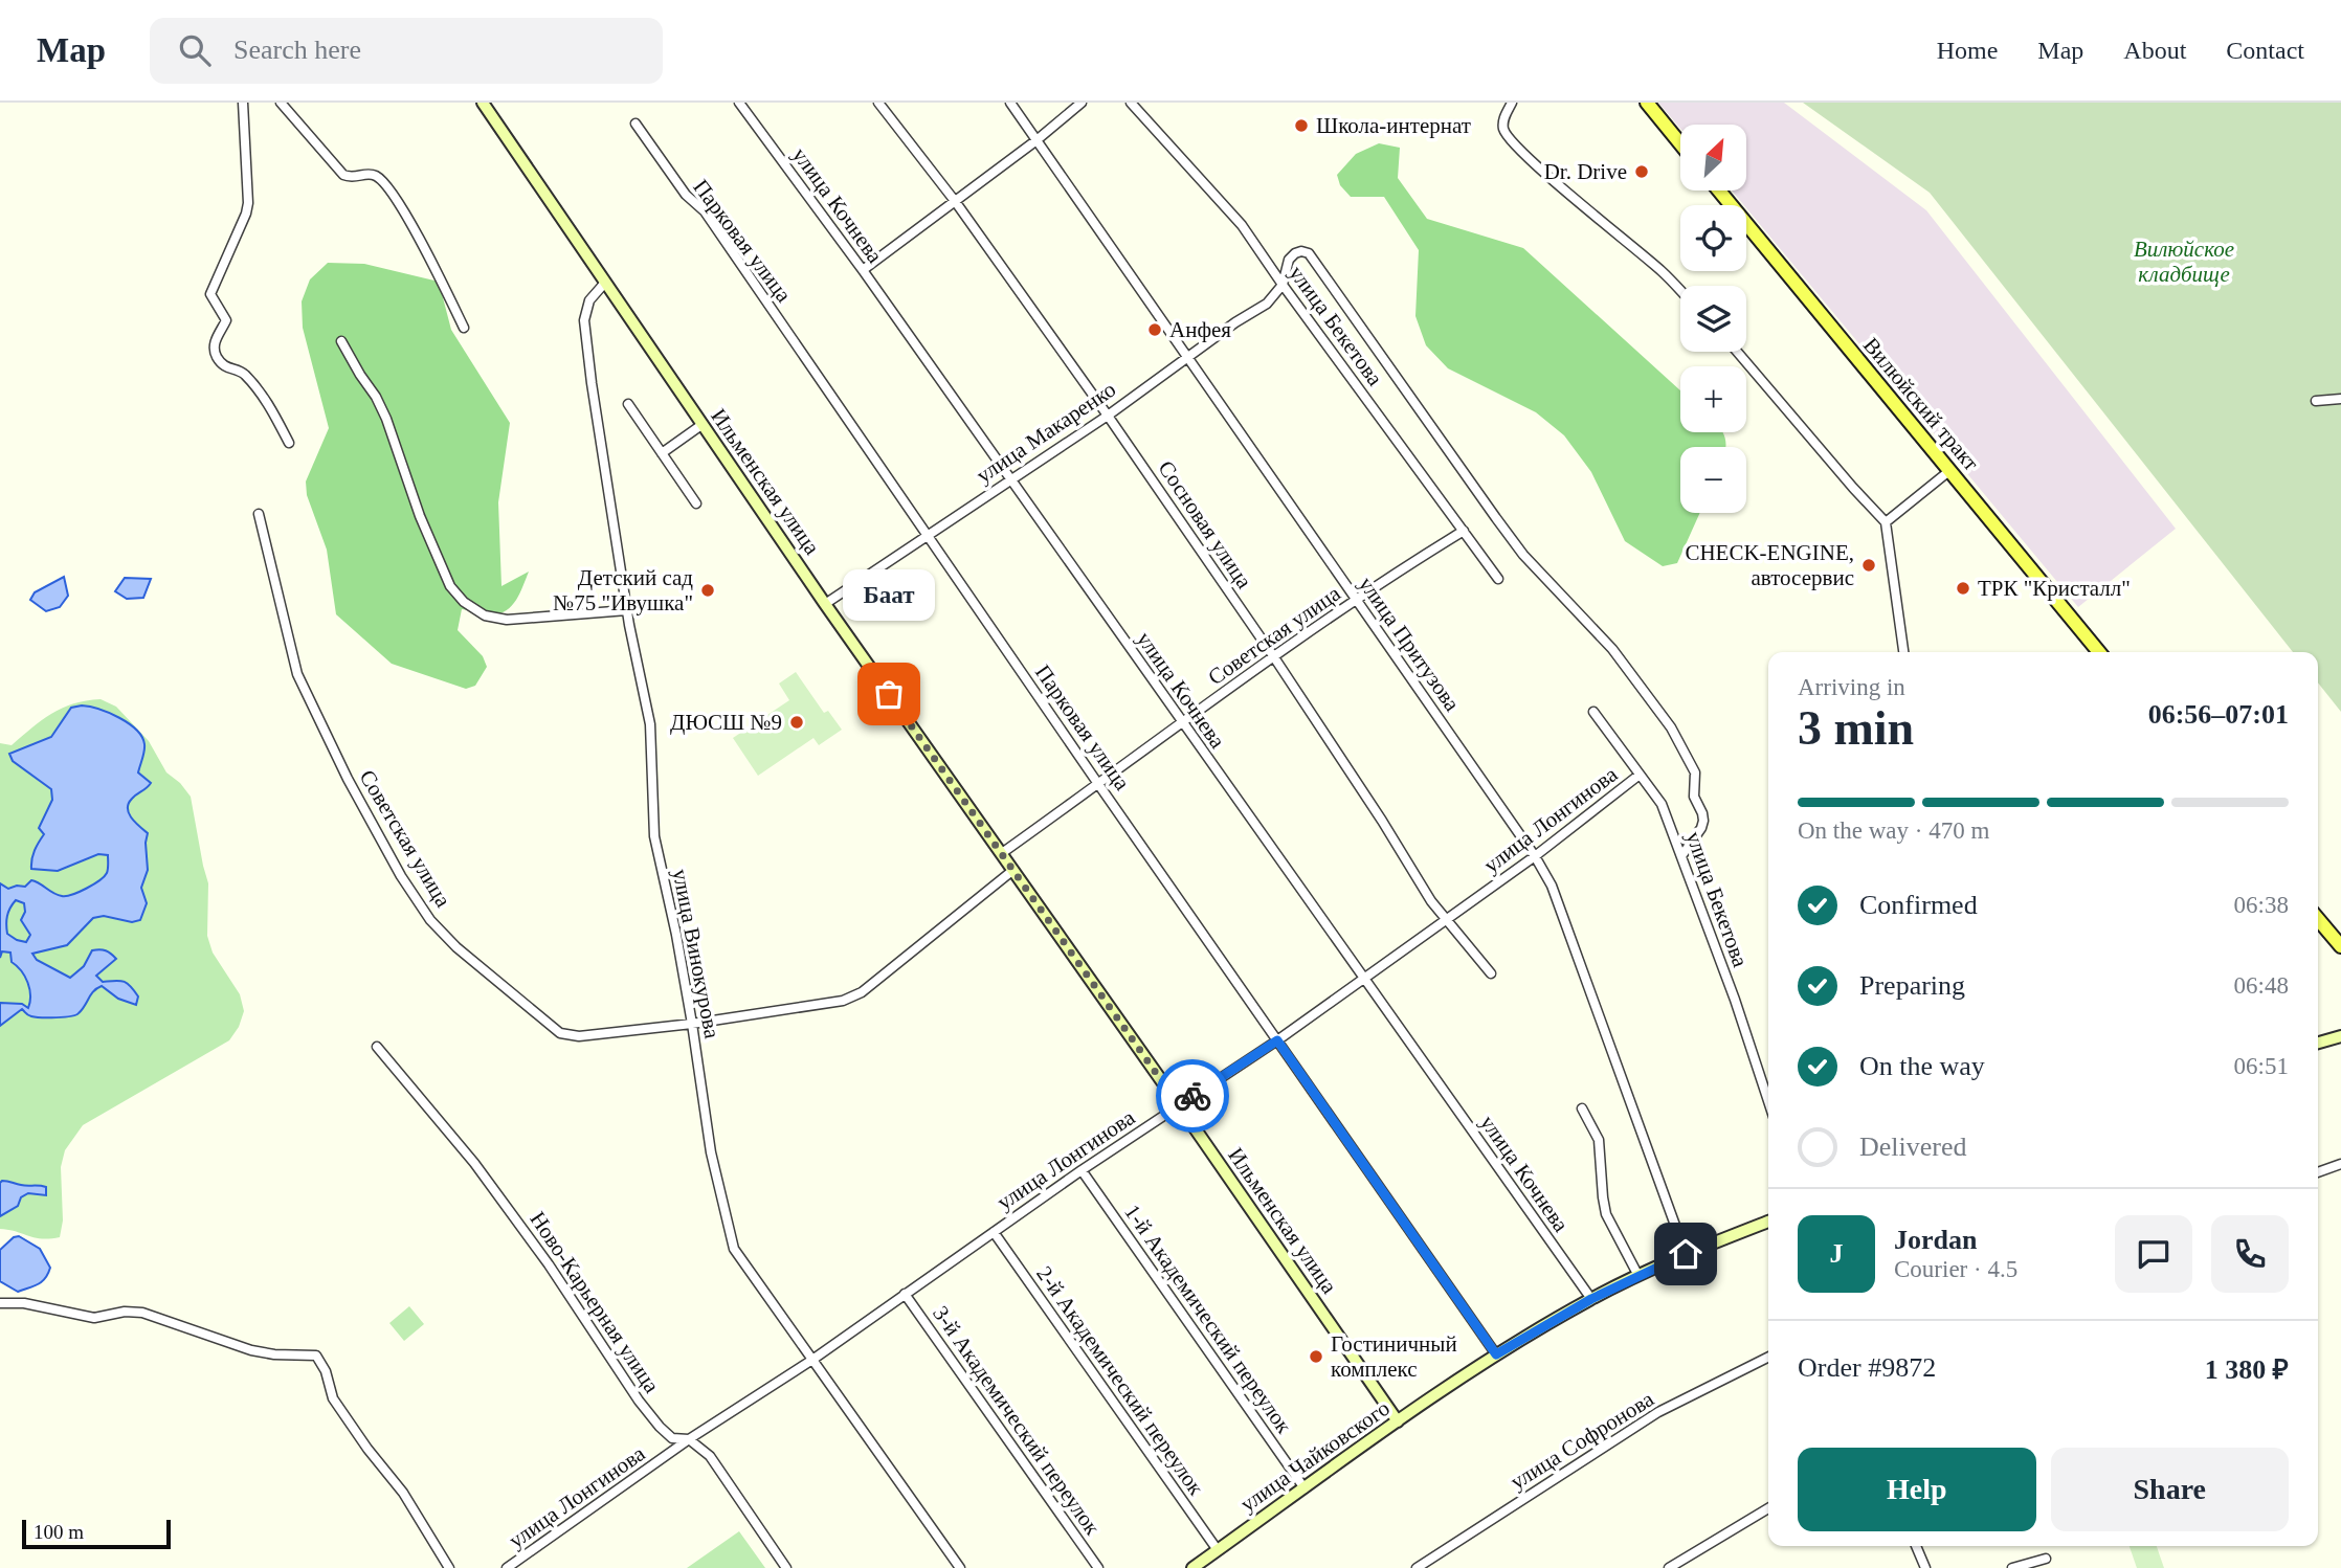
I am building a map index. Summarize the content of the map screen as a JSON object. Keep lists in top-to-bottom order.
{
  "streets": {
    "main road": ["Вилюйский тракт", "Ильменская улица", "улица Чайковского"],
    "street": [
      "улица Кочнева",
      "Парковая улица",
      "улица Бекетова",
      "улица Макаренко",
      "Сосновая улица",
      "Советская улица",
      "улица Притузова",
      "улица Лонгинова",
      "улица Винокурова",
      "Ново-Карьерная улица",
      "1-й Академический переулок",
      "2-й Академический переулок",
      "3-й Академический переулок",
      "улица Софронова"
    ]
  },
  "crossings": [
    ["улица Кочнева", "улица Макаренко"],
    ["улица Кочнева", "Советская улица"],
    ["улица Кочнева", "улица Лонгинова"],
    ["улица Кочнева", "улица Чайковского"],
    ["Парковая улица", "улица Макаренко"],
    ["Парковая улица", "Советская улица"],
    ["Парковая улица", "улица Лонгинова"],
    ["Парковая улица", "улица Чайковского"],
    ["улица Бекетова", "улица Макаренко"],
    ["улица Бекетова", "Советская улица"],
    ["улица Бекетова", "улица Лонгинова"],
    ["улица Макаренко", "Ильменская улица"],
    ["улица Макаренко", "Сосновая улица"],
    ["улица Макаренко", "улица Притузова"],
    ["Ильменская улица", "Советская улица"],
    ["Ильменская улица", "улица Лонгинова"],
    ["Ильменская улица", "улица Винокурова"],
    ["Ильменская улица", "улица Чайковского"],
    ["Сосновая улица", "Советская улица"],
    ["Сосновая улица", "улица Лонгинова"],
    ["Советская улица", "улица Притузова"],
    ["Советская улица", "улица Винокурова"],
    ["улица Притузова", "улица Лонгинова"],
    ["улица Притузова", "улица Чайковского"],
    ["улица Лонгинова", "улица Винокурова"],
    ["улица Лонгинова", "Ново-Карьерная улица"],
    ["улица Лонгинова", "1-й Академический переулок"],
    ["улица Лонгинова", "2-й Академический переулок"],
    ["улица Лонгинова", "3-й Академический переулок"],
    ["1-й Академический переулок", "улица Чайковского"],
    ["2-й Академический переулок", "улица Чайковского"]
  ],
  "parks": ["Вилюйское кладбище"],
  "places": [
    "Школа-интернат",
    "Dr. Drive",
    "Анфея",
    "CHECK-ENGINE, автосервис",
    "ТРК \"Кристалл\"",
    "Детский сад №75 \"Ивушка\"",
    "Баат",
    "ДЮСШ №9",
    "Гостиничный комплекс"
  ],
  "scale_bar": "100 m",
  "north": "top right",
  "page": {
    "header": "Map",
    "search": "Search here",
    "nav": [
      "Home",
      "Map",
      "About",
      "Contact"
    ],
    "map_buttons": ["+", "−"],
    "bubble": "Баат",
    "heading": ["3 min", "Arriving in", "06:56–07:01"],
    "panel": [
      "Jordan",
      "Courier · 4.5",
      "Order #9872",
      "1 380 ₽"
    ],
    "bar": "On the way · 470 m",
    "list": [
      ["Confirmed", "06:38"],
      ["Preparing", "06:48"],
      ["On the way", "06:51"],
      "Delivered"
    ],
    "round": "J",
    "buttons": ["Help", "Share"],
    "scale": "100 m"
  }
}
